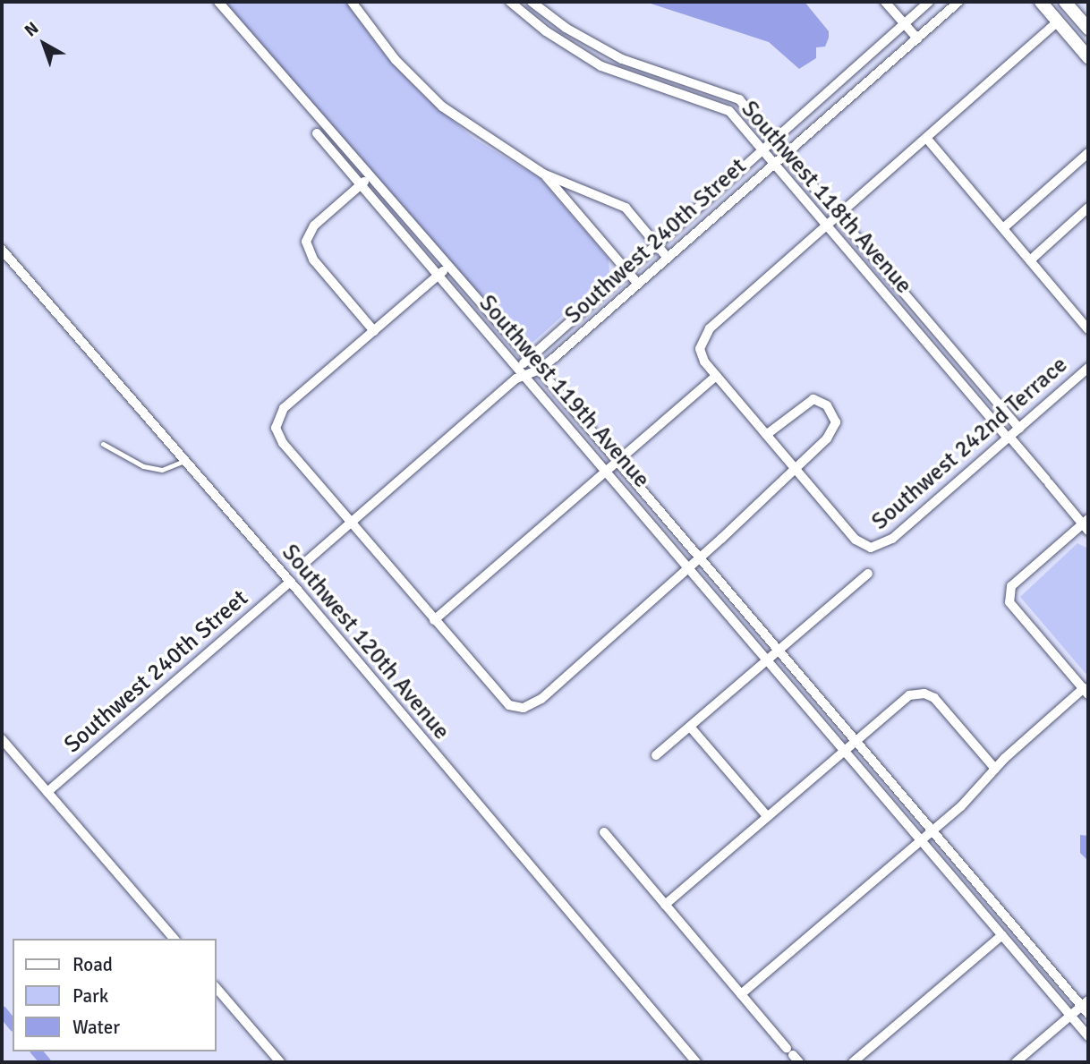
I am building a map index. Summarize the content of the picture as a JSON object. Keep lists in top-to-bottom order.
{
  "streets": {
    "street": [
      "Southwest 118th Avenue",
      "Southwest 240th Street",
      "Southwest 119th Avenue",
      "Southwest 242nd Terrace",
      "Southwest 120th Avenue"
    ]
  },
  "crossings": [
    ["Southwest 118th Avenue", "Southwest 240th Street"],
    ["Southwest 118th Avenue", "Southwest 242nd Terrace"],
    ["Southwest 240th Street", "Southwest 119th Avenue"],
    ["Southwest 240th Street", "Southwest 120th Avenue"]
  ],
  "legend": ["Road", "Park", "Water"],
  "north": "top left"
}
